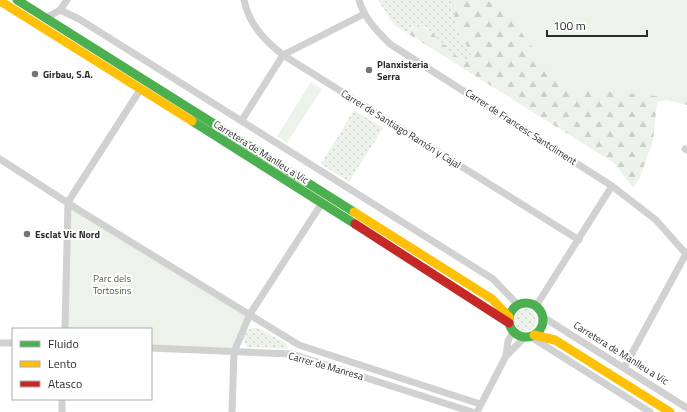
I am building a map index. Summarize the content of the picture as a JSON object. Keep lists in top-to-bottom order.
{
  "streets": {
    "street": [
      "Carrer de Francesc Santcliment",
      "Carrer de Santiago Ramón y Cajal",
      "Carretera de Manlleu a Vic",
      "Carrer de Manresa"
    ]
  },
  "parks": ["Parc dels Tortosins"],
  "places": ["Planxisteria Serra", "Girbau, S.A.", "Esclat Vic Nord"],
  "legend": ["Fluido", "Lento", "Atasco"],
  "scale_bar": "100 m"
}
